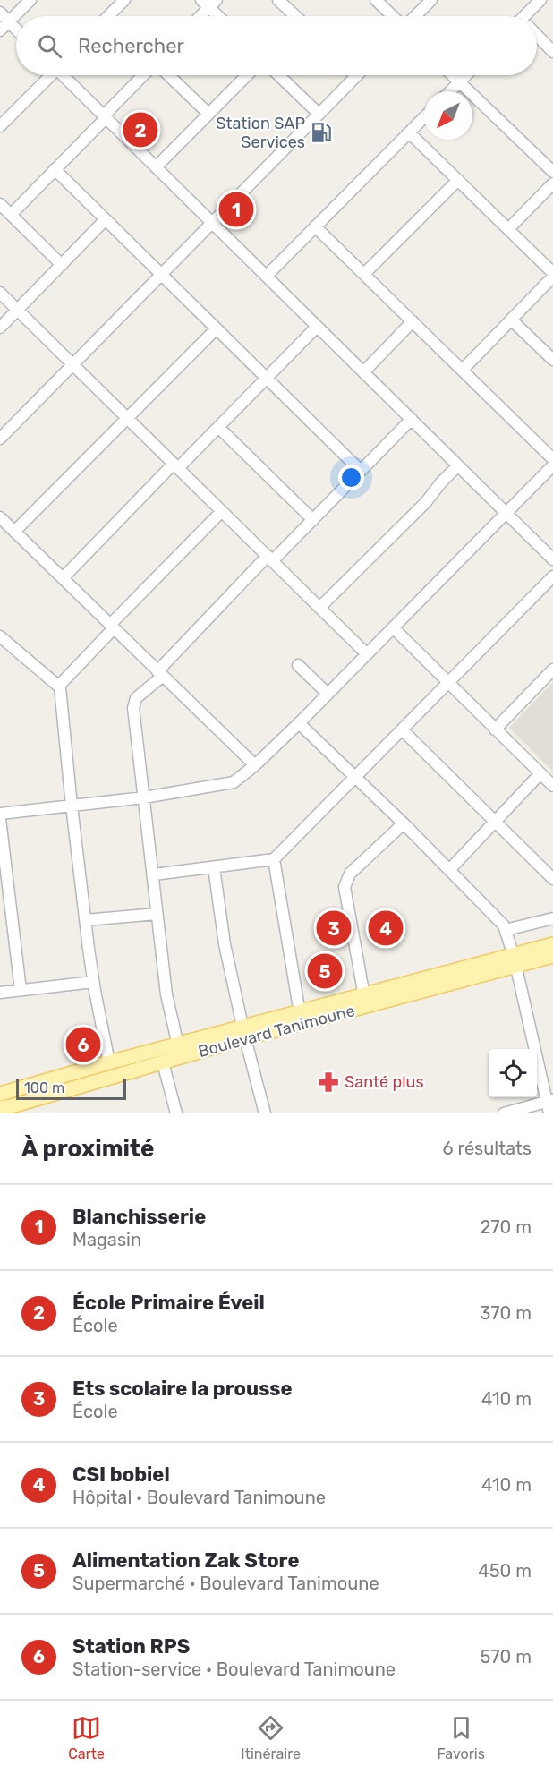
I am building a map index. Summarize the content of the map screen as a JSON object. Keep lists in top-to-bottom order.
{
  "streets": {
    "main road": ["Boulevard Tanimoune"]
  },
  "places": {
    "fuel station": ["Station SAP Services"],
    "pharmacy": ["Santé plus"]
  },
  "scale_bar": "100 m",
  "north": "bottom left",
  "page": {
    "search": "Rechercher",
    "pins": [
      "2",
      "1",
      "3",
      "4",
      "5",
      "6"
    ],
    "scale": "100 m",
    "heading": ["À proximité", "6 résultats"],
    "list": [
      {
        "mark": "1",
        "name": "Blanchisserie",
        "note": "Magasin",
        "value": "270 m"
      },
      {
        "mark": "2",
        "name": "École Primaire Éveil",
        "note": "École",
        "value": "370 m"
      },
      {
        "mark": "3",
        "name": "Ets scolaire la prousse",
        "note": "École",
        "value": "410 m"
      },
      {
        "mark": "4",
        "name": "CSI bobiel",
        "note": "Hôpital · Boulevard Tanimoune",
        "value": "410 m"
      },
      {
        "mark": "5",
        "name": "Alimentation Zak Store",
        "note": "Supermarché · Boulevard Tanimoune",
        "value": "450 m"
      },
      {
        "mark": "6",
        "name": "Station RPS",
        "note": "Station-service · Boulevard Tanimoune",
        "value": "570 m"
      }
    ],
    "nav": ["Carte", "Itinéraire", "Favoris"]
  }
}
